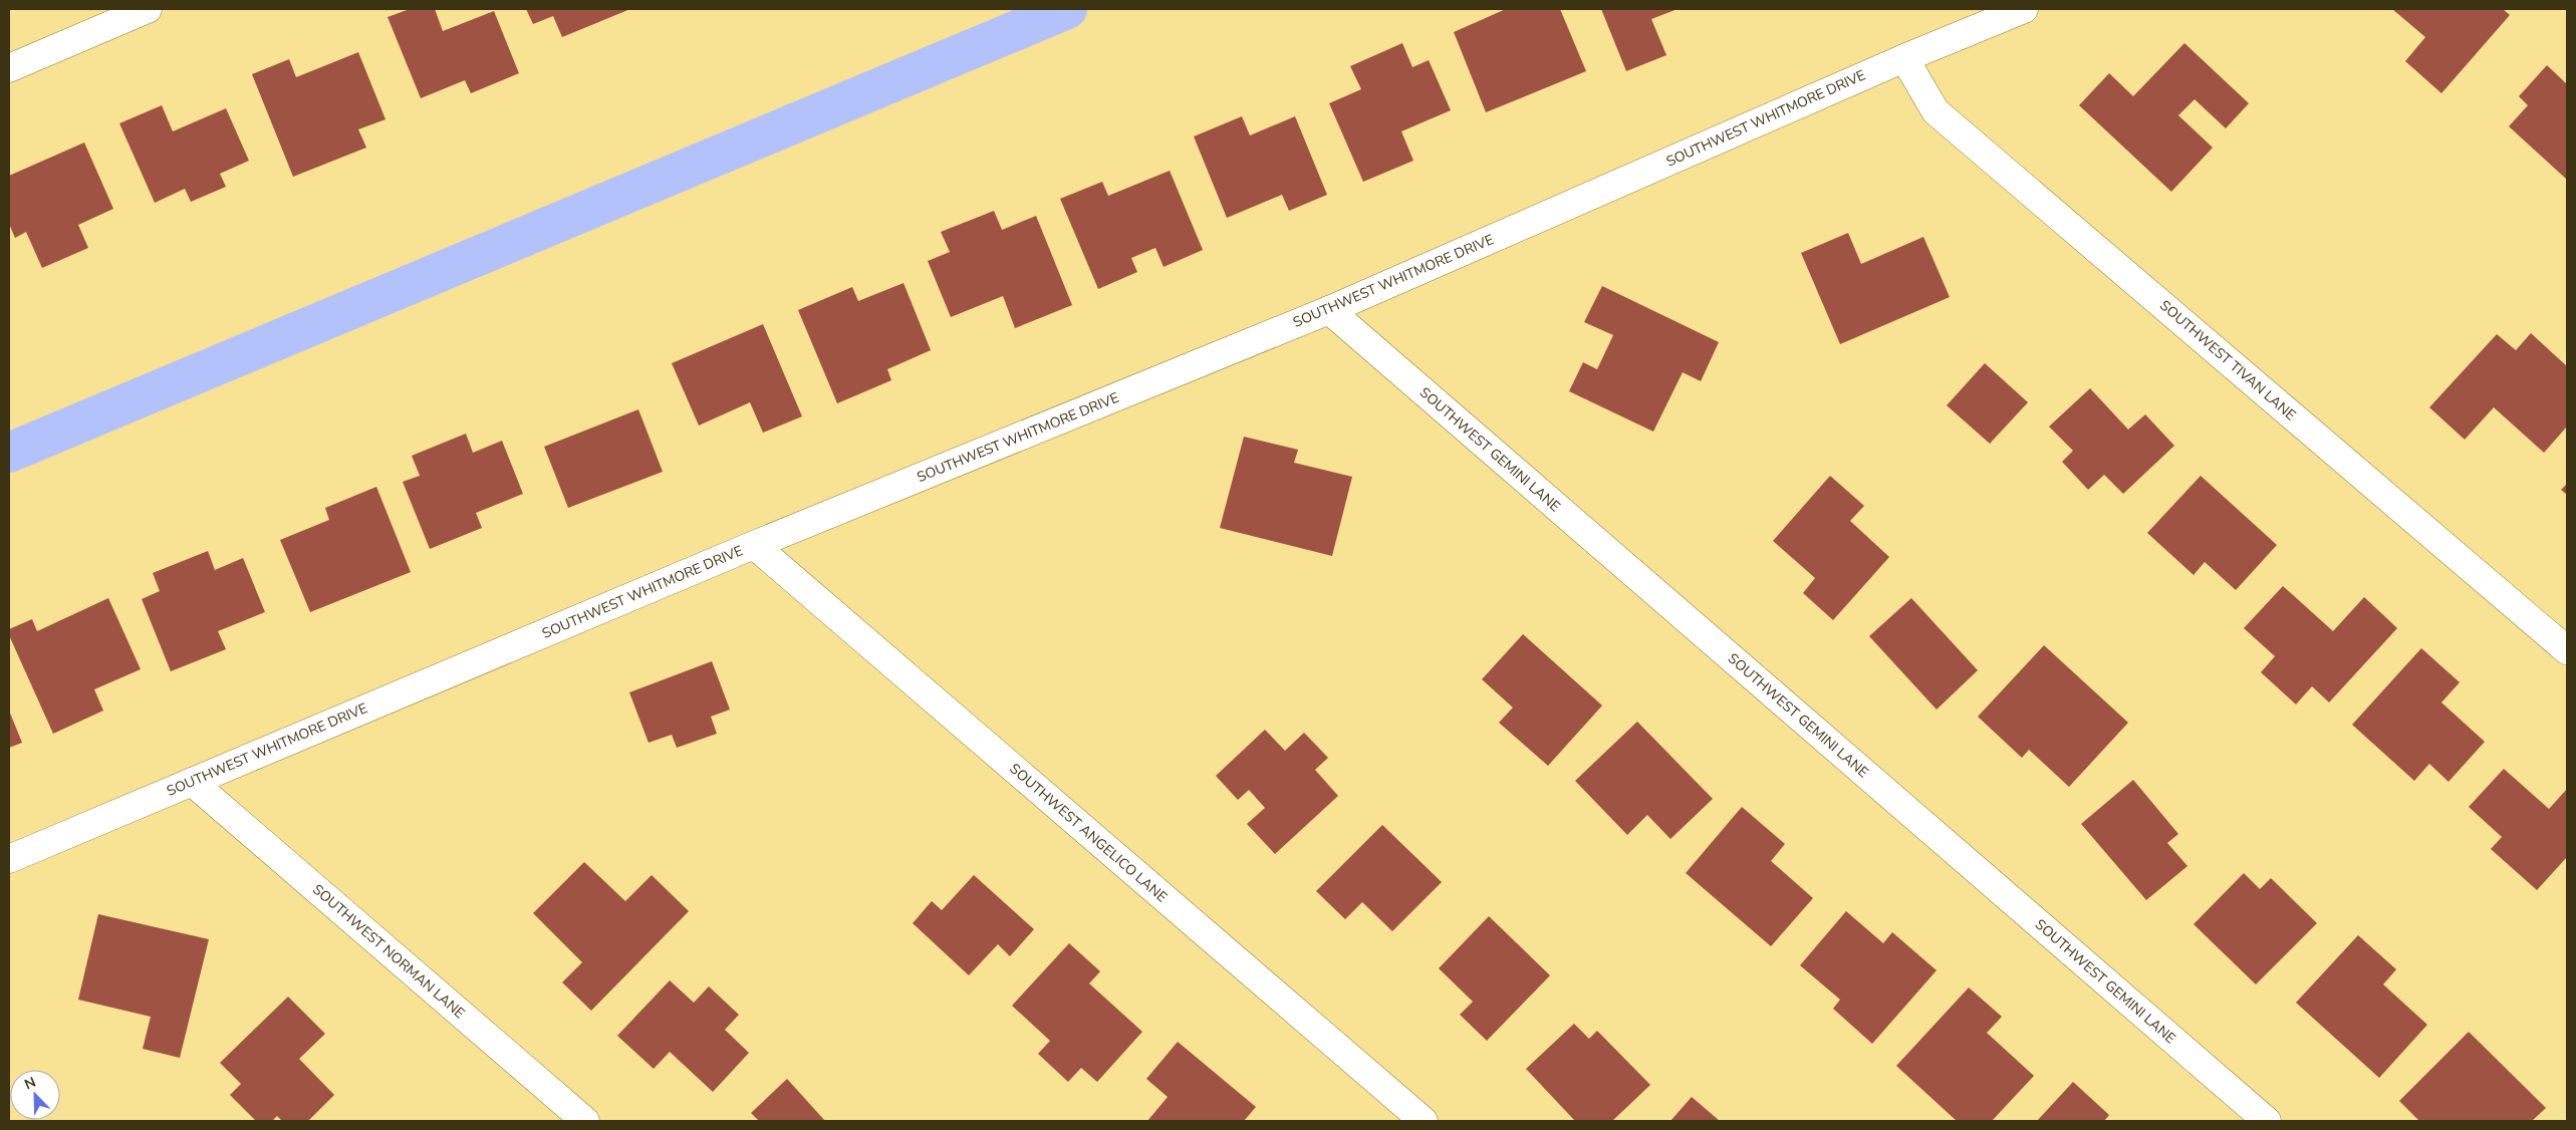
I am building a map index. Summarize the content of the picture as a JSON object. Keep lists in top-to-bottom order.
{
  "streets": {
    "street": [
      "SOUTHWEST WHITMORE DRIVE",
      "SOUTHWEST TIVAN LANE",
      "SOUTHWEST GEMINI LANE",
      "SOUTHWEST ANGELICO LANE",
      "SOUTHWEST NORMAN LANE"
    ]
  },
  "crossings": [
    ["SOUTHWEST WHITMORE DRIVE", "SOUTHWEST TIVAN LANE"],
    ["SOUTHWEST WHITMORE DRIVE", "SOUTHWEST GEMINI LANE"],
    ["SOUTHWEST WHITMORE DRIVE", "SOUTHWEST ANGELICO LANE"],
    ["SOUTHWEST WHITMORE DRIVE", "SOUTHWEST NORMAN LANE"]
  ],
  "north": "top left"
}
